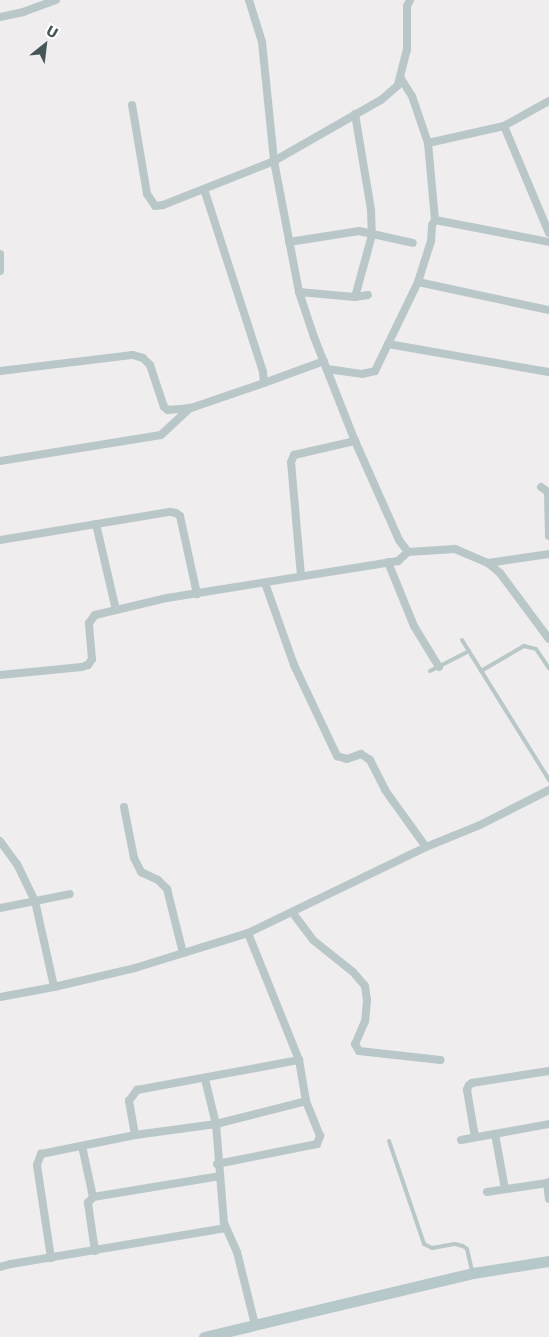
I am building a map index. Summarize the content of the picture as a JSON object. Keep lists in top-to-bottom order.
{
  "north": "top right"
}
